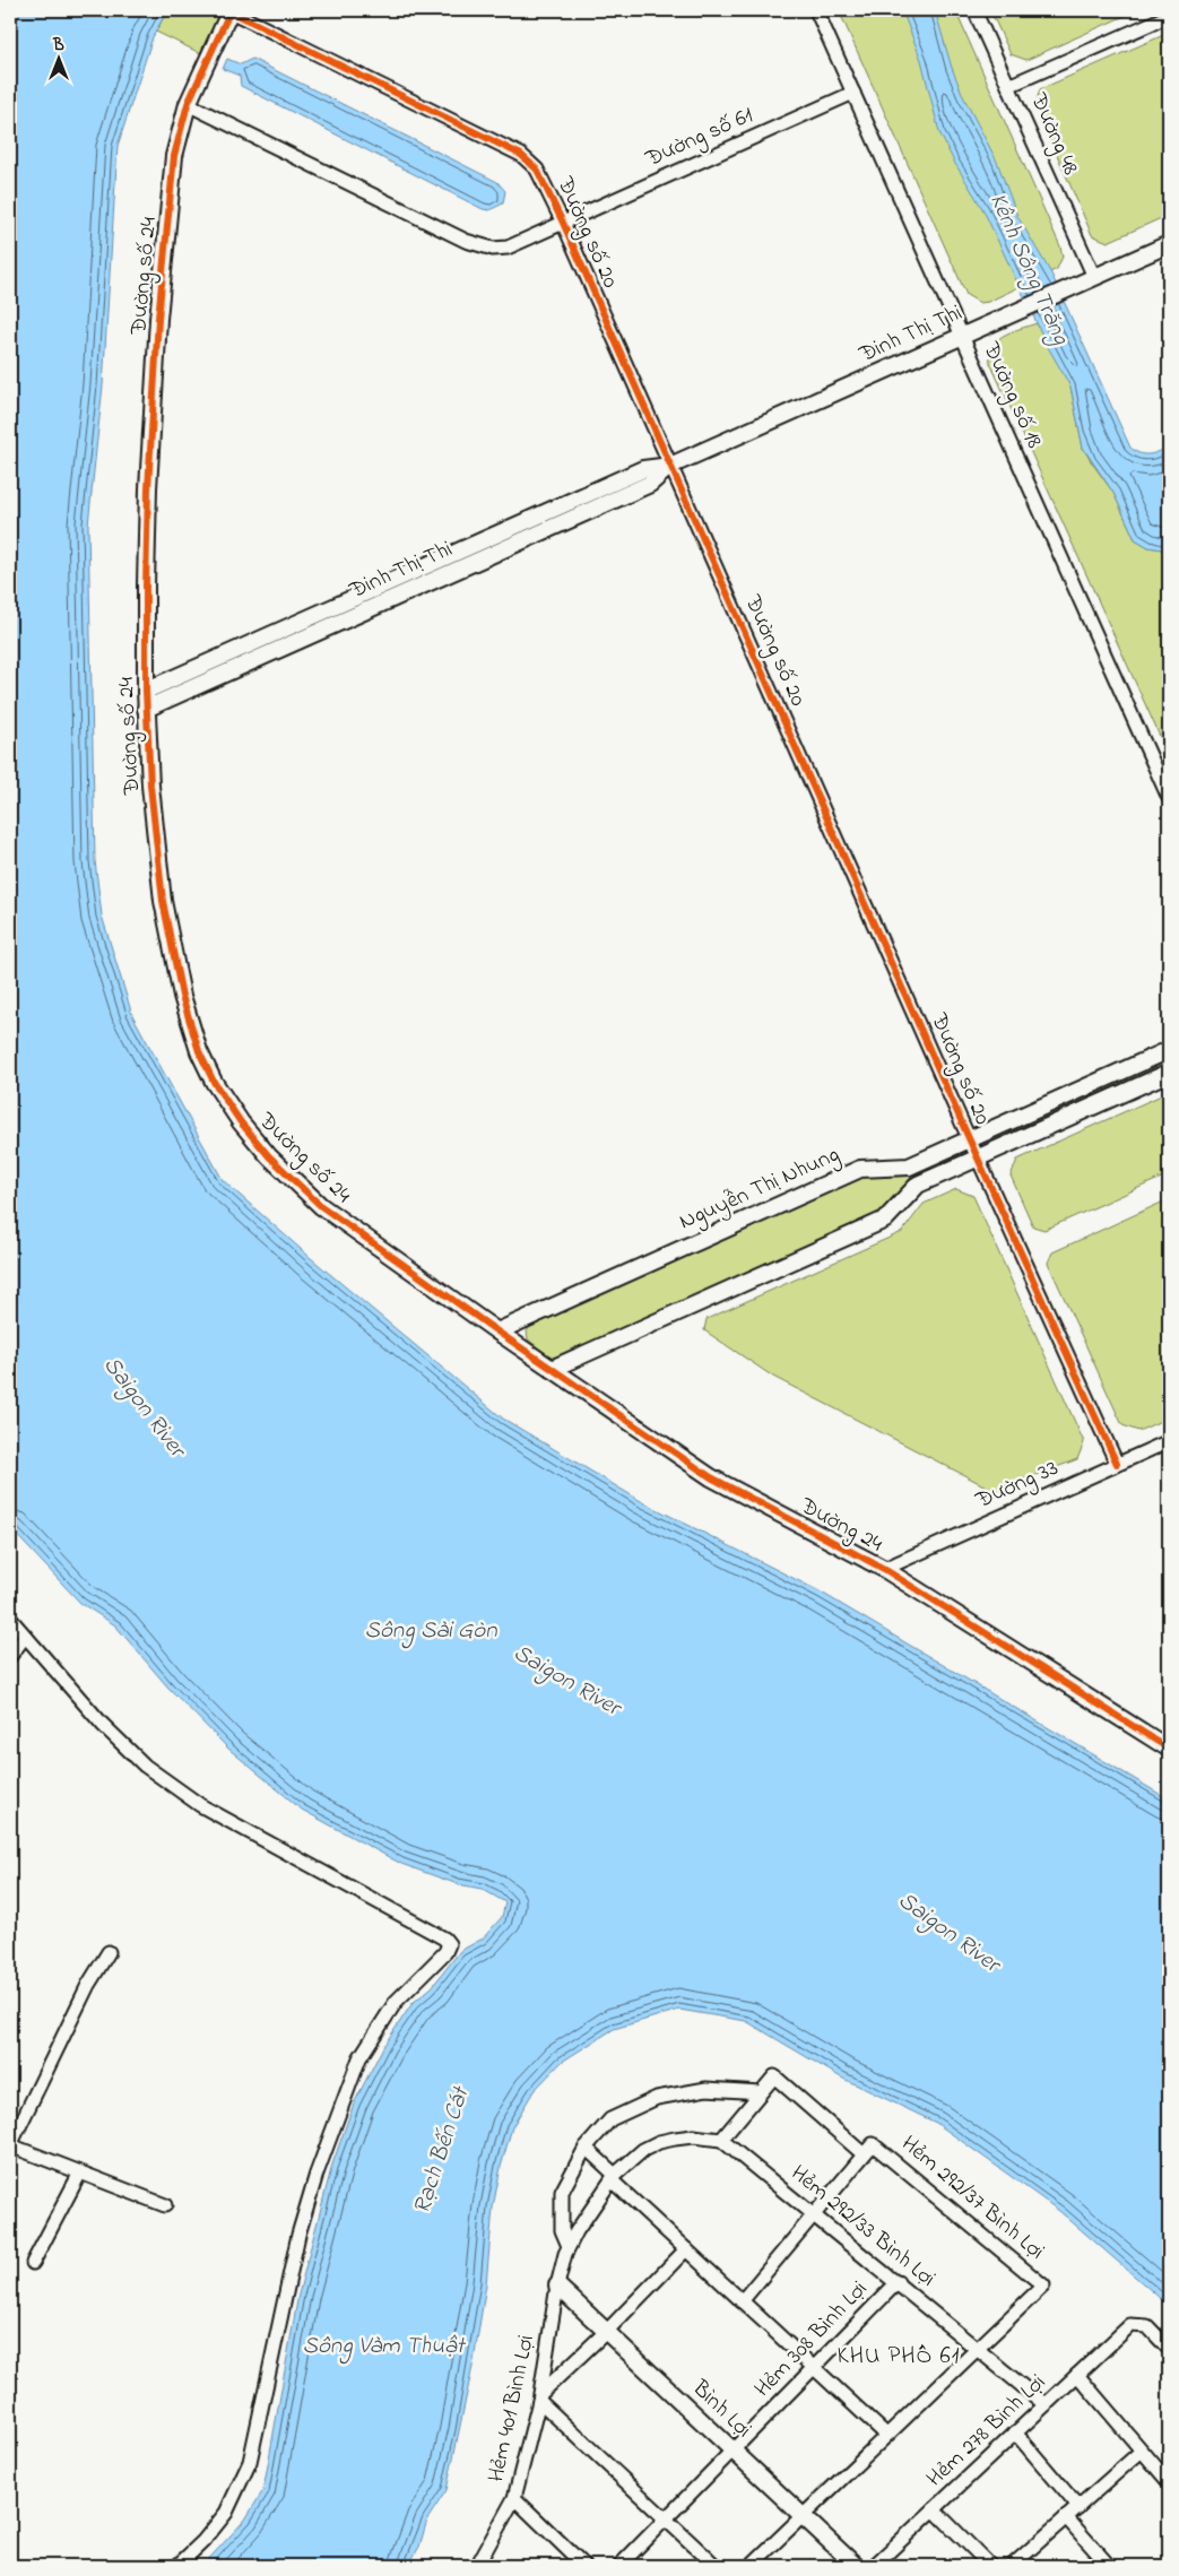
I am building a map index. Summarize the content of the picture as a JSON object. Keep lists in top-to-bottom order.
{
  "streets": {
    "street": [
      "Đường 48",
      "Đường số 61",
      "Đường số 20",
      "Đường số 24",
      "Đinh Thị Thi",
      "Đường số 18",
      "Nguyễn Thị Nhung",
      "Đường 33",
      "Đường 24",
      "Hẻm 292/37 Bình Lợi",
      "Hẻm 292/33 Bình Lợi",
      "Hẻm 308 Bình Lợi",
      "Hẻm 401 Bình Lợi",
      "Bình Lợi",
      "Hẻm 278 Bình Lợi"
    ]
  },
  "crossings": [
    ["Đường 48", "Đinh Thị Thi"],
    ["Đường số 61", "Đường số 20"],
    ["Đường số 61", "Đường số 18"],
    ["Đường số 20", "Đường số 24"],
    ["Đường số 20", "Đinh Thị Thi"],
    ["Đường số 20", "Nguyễn Thị Nhung"],
    ["Đường số 20", "Đường 33"],
    ["Đường số 24", "Đinh Thị Thi"],
    ["Đường số 24", "Nguyễn Thị Nhung"],
    ["Đường số 24", "Đường 24"],
    ["Đinh Thị Thi", "Đường số 18"],
    ["Nguyễn Thị Nhung", "Đường 24"],
    ["Đường 33", "Đường 24"],
    ["Hẻm 292/37 Bình Lợi", "Hẻm 292/33 Bình Lợi"],
    ["Hẻm 292/33 Bình Lợi", "Hẻm 308 Bình Lợi"],
    ["Hẻm 292/33 Bình Lợi", "Hẻm 278 Bình Lợi"],
    ["Hẻm 308 Bình Lợi", "Bình Lợi"],
    ["Hẻm 401 Bình Lợi", "Bình Lợi"]
  ],
  "districts": ["KHU PHỐ 61"],
  "water": [
    "Kênh Sông Trăng",
    "Saigon River",
    "Sông Sài Gòn",
    "Rạch Bến Cát",
    "Sông Vàm Thuật"
  ],
  "north": "top"
}
